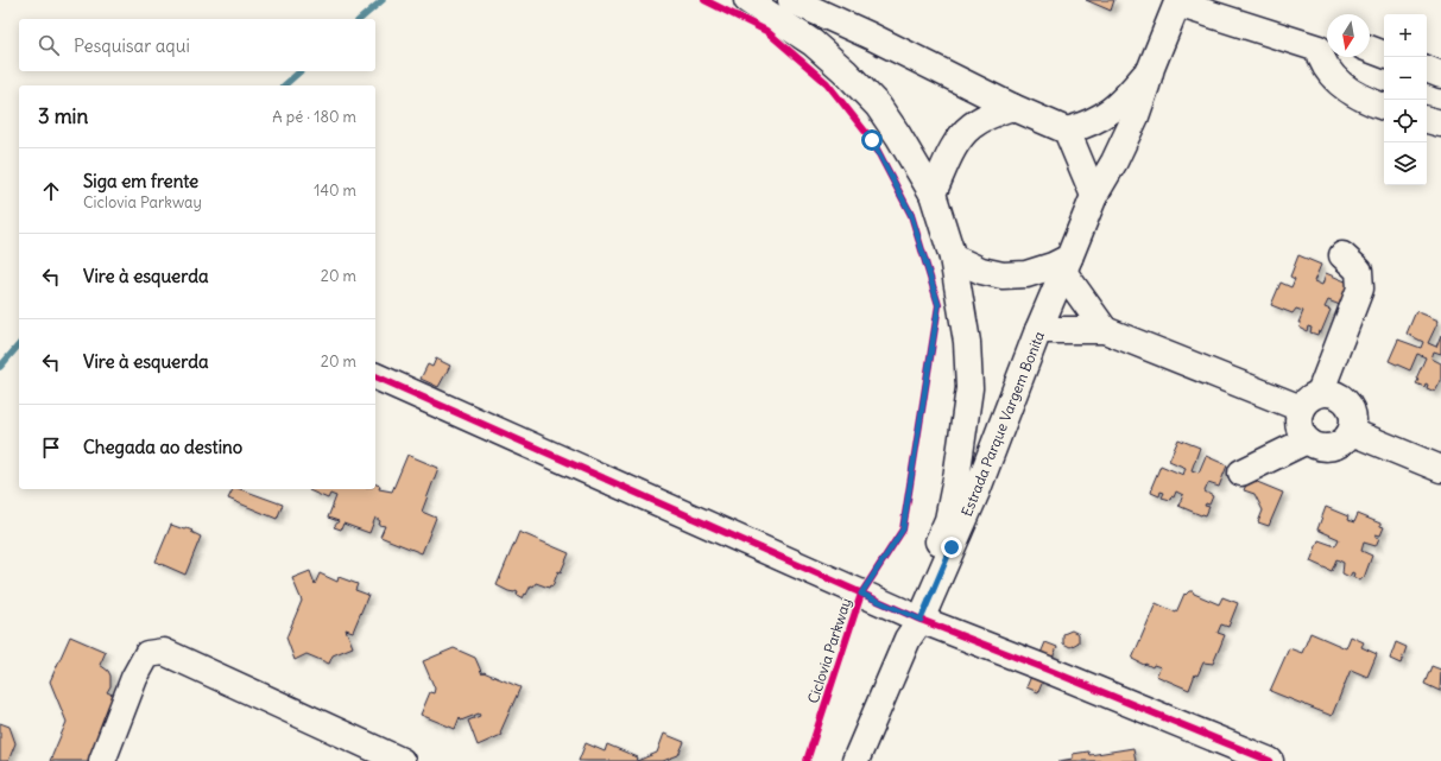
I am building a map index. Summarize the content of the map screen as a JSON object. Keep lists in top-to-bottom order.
{
  "streets": {
    "street": ["Estrada Parque Vargem Bonita"],
    "cycle path": ["Ciclovia Parkway"]
  },
  "north": "bottom",
  "page": {
    "map_buttons": ["+", "−"],
    "search": "Pesquisar aqui",
    "heading": ["3 min", "A pé · 180 m"],
    "list": [
      ["Siga em frente", "Ciclovia Parkway", "140 m"],
      ["Vire à esquerda", "20 m"],
      ["Vire à esquerda", "20 m"],
      "Chegada ao destino"
    ]
  }
}
